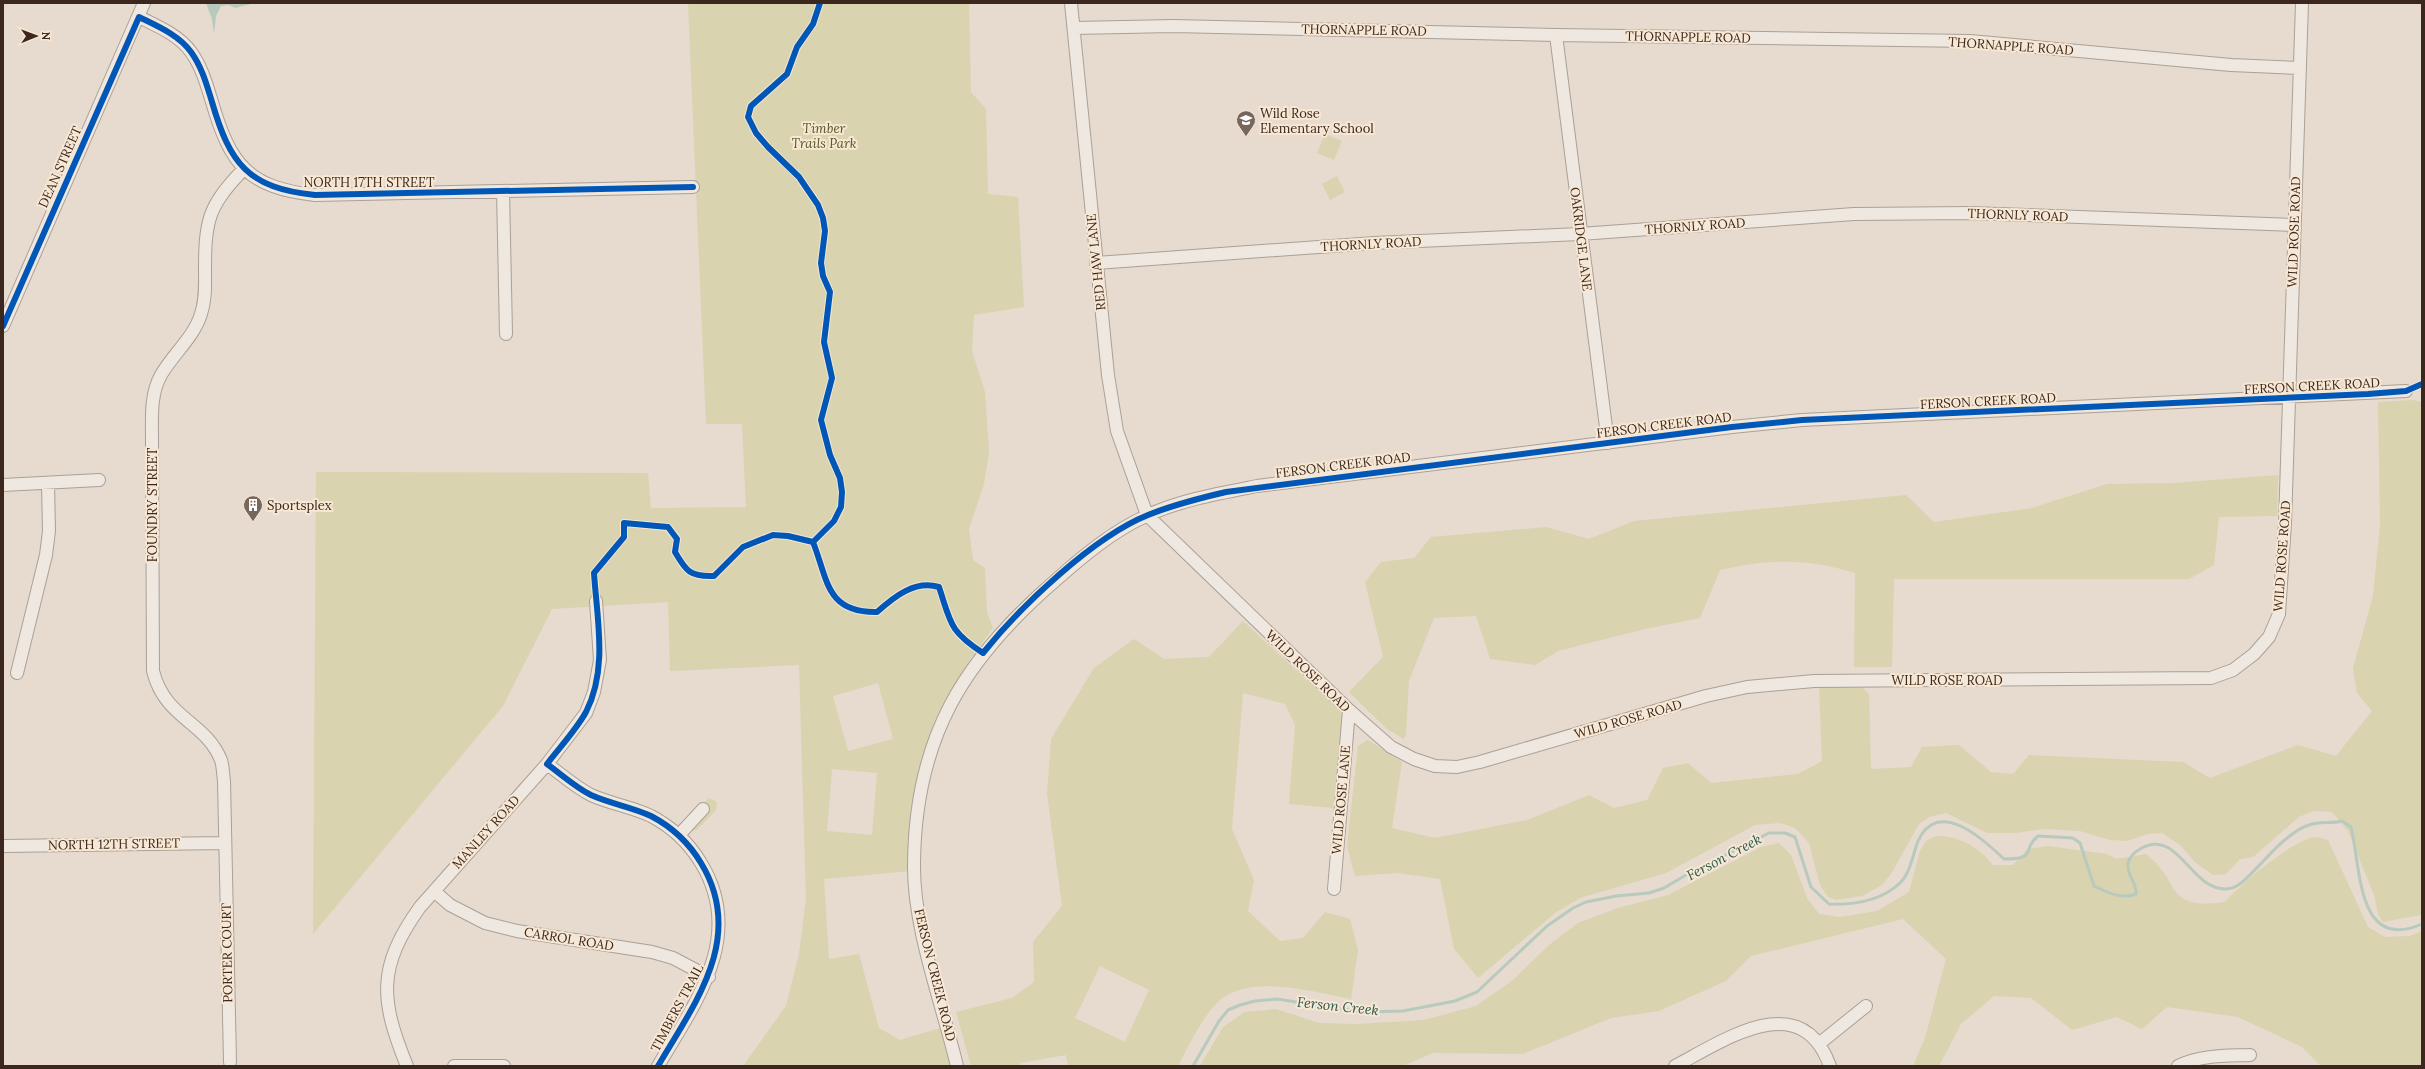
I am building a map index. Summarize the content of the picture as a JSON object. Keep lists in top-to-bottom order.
{
  "streets": {
    "street": [
      "THORNAPPLE ROAD",
      "DEAN STREET",
      "NORTH 17TH STREET",
      "THORNLY ROAD",
      "WILD ROSE ROAD",
      "OAKRIDGE LANE",
      "RED HAW LANE",
      "FERSON CREEK ROAD",
      "FOUNDRY STREET",
      "WILD ROSE LANE",
      "MANLEY ROAD",
      "NORTH 12TH STREET",
      "CARROL ROAD",
      "PORTER COURT",
      "TIMBERS TRAIL"
    ]
  },
  "crossings": [
    ["THORNAPPLE ROAD", "WILD ROSE ROAD"],
    ["THORNAPPLE ROAD", "OAKRIDGE LANE"],
    ["THORNAPPLE ROAD", "RED HAW LANE"],
    ["DEAN STREET", "NORTH 17TH STREET"],
    ["NORTH 17TH STREET", "FOUNDRY STREET"],
    ["THORNLY ROAD", "WILD ROSE ROAD"],
    ["THORNLY ROAD", "OAKRIDGE LANE"],
    ["THORNLY ROAD", "RED HAW LANE"],
    ["WILD ROSE ROAD", "RED HAW LANE"],
    ["WILD ROSE ROAD", "FERSON CREEK ROAD"],
    ["WILD ROSE ROAD", "WILD ROSE LANE"],
    ["OAKRIDGE LANE", "FERSON CREEK ROAD"],
    ["RED HAW LANE", "FERSON CREEK ROAD"],
    ["FOUNDRY STREET", "NORTH 12TH STREET"],
    ["FOUNDRY STREET", "PORTER COURT"],
    ["MANLEY ROAD", "CARROL ROAD"],
    ["MANLEY ROAD", "TIMBERS TRAIL"],
    ["NORTH 12TH STREET", "PORTER COURT"],
    ["CARROL ROAD", "TIMBERS TRAIL"]
  ],
  "water": ["Ferson Creek"],
  "parks": ["Timber Trails Park"],
  "places": {
    "school or university": ["Wild Rose Elementary School"],
    "building": ["Sportsplex"]
  },
  "north": "right"
}
